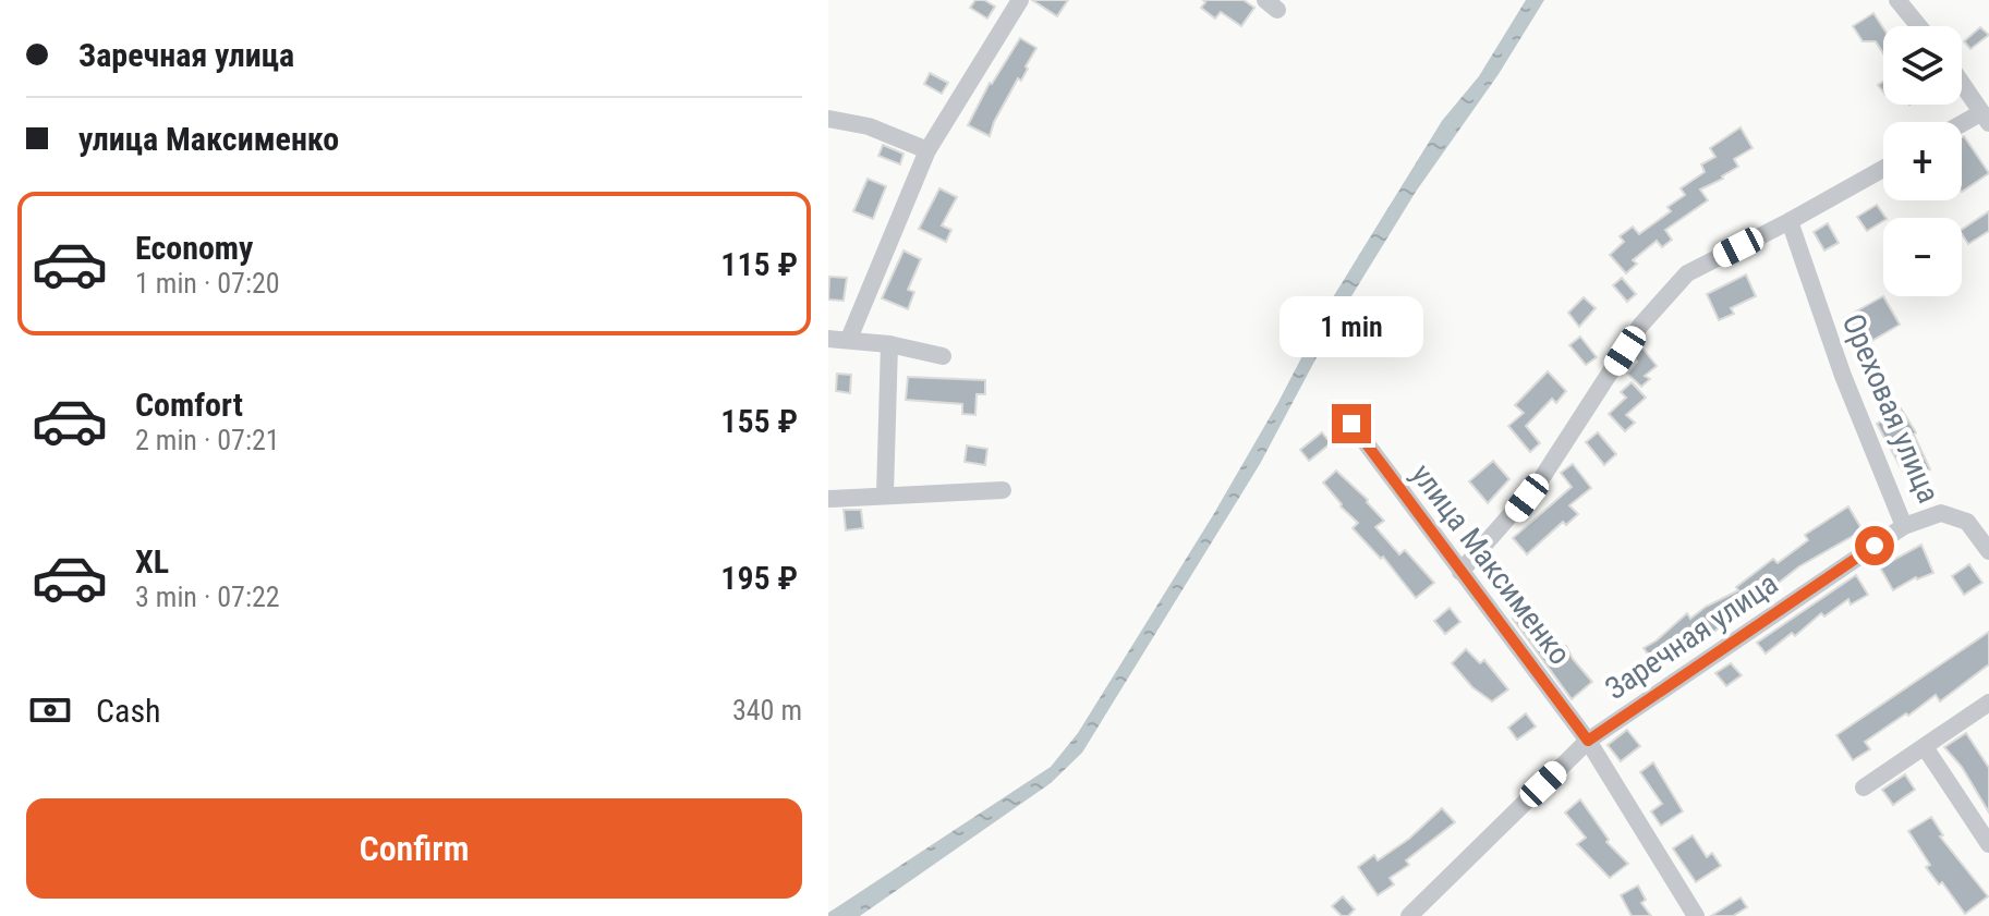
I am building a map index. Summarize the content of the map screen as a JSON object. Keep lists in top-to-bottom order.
{
  "streets": {
    "street": ["Ореховая улица", "улица Максименко", "Заречная улица"]
  },
  "crossings": [
    ["Ореховая улица", "Заречная улица"],
    ["улица Максименко", "Заречная улица"]
  ],
  "page": {
    "banner": ["Заречная улица", "улица Максименко"],
    "map_buttons": ["+", "−"],
    "list": [
      {
        "name": "Economy",
        "note": "1 min · 07:20",
        "value": "115 ₽"
      },
      {
        "name": "Comfort",
        "note": "2 min · 07:21",
        "value": "155 ₽"
      },
      {
        "name": "XL",
        "note": "3 min · 07:22",
        "value": "195 ₽"
      }
    ],
    "bubble": "1 min",
    "pay": ["Cash", "340 m"],
    "buttons": "Confirm"
  }
}
